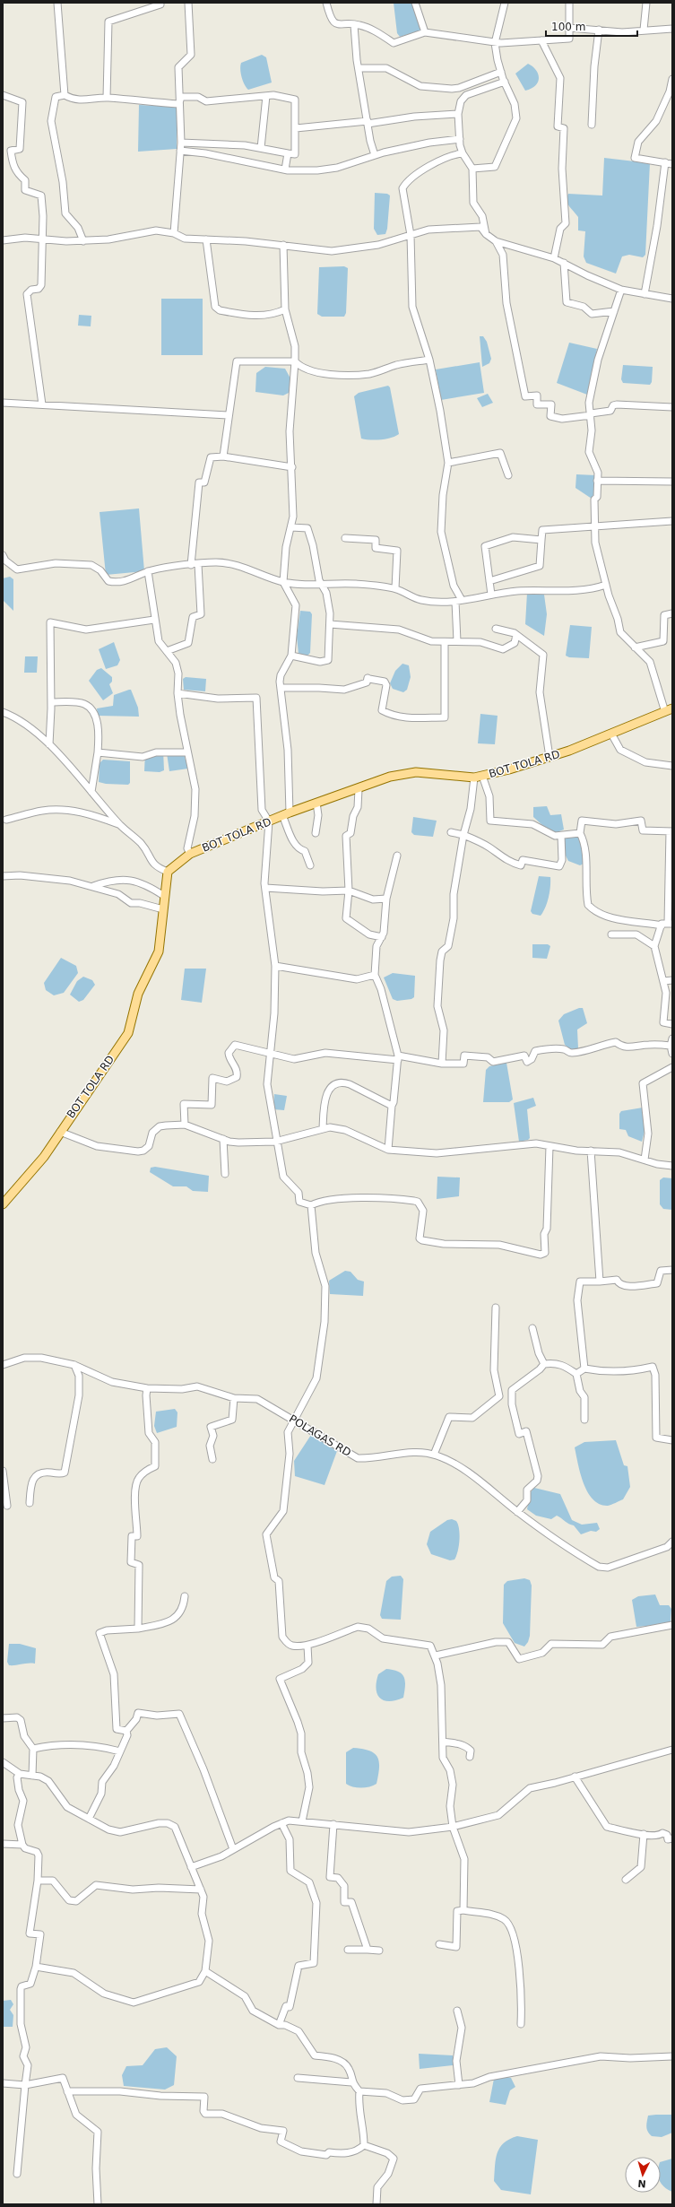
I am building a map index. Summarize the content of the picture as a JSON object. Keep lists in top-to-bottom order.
{
  "streets": {
    "main road": ["BOT TOLA RD"],
    "street": ["POLAGAS RD"]
  },
  "scale_bar": "100 m",
  "north": "bottom"
}
